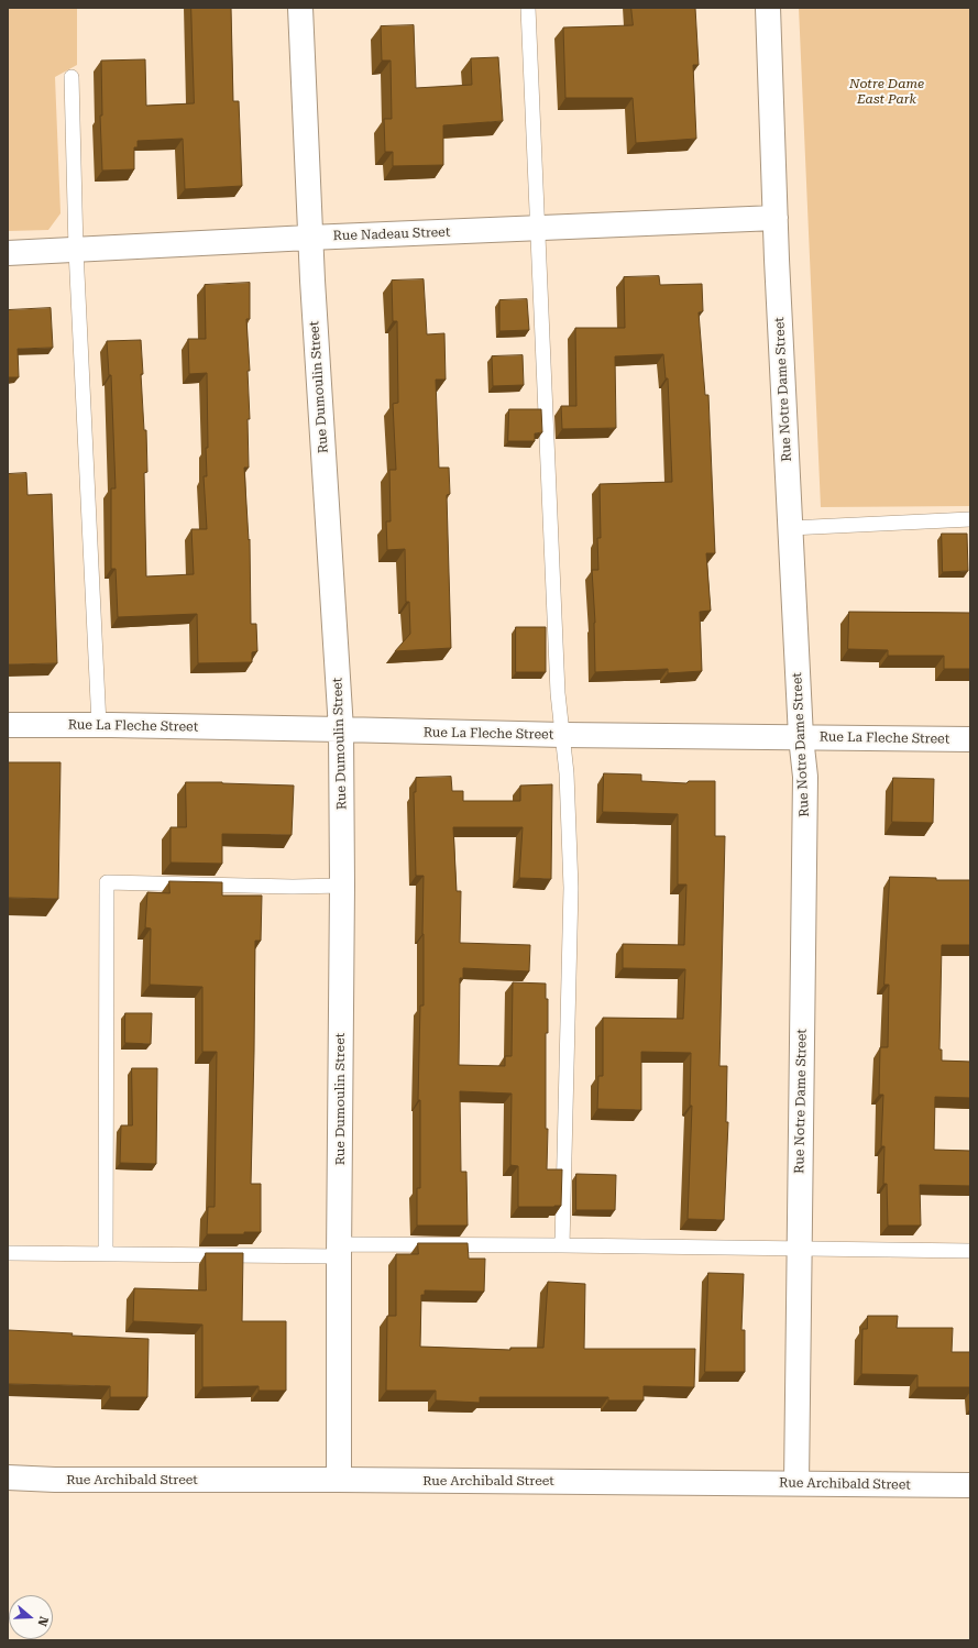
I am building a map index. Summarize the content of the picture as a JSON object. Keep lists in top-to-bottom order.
{
  "streets": {
    "street": [
      "Rue Nadeau Street",
      "Rue Dumoulin Street",
      "Rue Notre Dame Street",
      "Rue La Fleche Street",
      "Rue Archibald Street"
    ]
  },
  "crossings": [
    ["Rue Nadeau Street", "Rue Dumoulin Street"],
    ["Rue Nadeau Street", "Rue Notre Dame Street"],
    ["Rue Dumoulin Street", "Rue La Fleche Street"],
    ["Rue Dumoulin Street", "Rue Archibald Street"],
    ["Rue Notre Dame Street", "Rue La Fleche Street"],
    ["Rue Notre Dame Street", "Rue Archibald Street"]
  ],
  "parks": ["Notre Dame East Park"],
  "north": "right"
}
